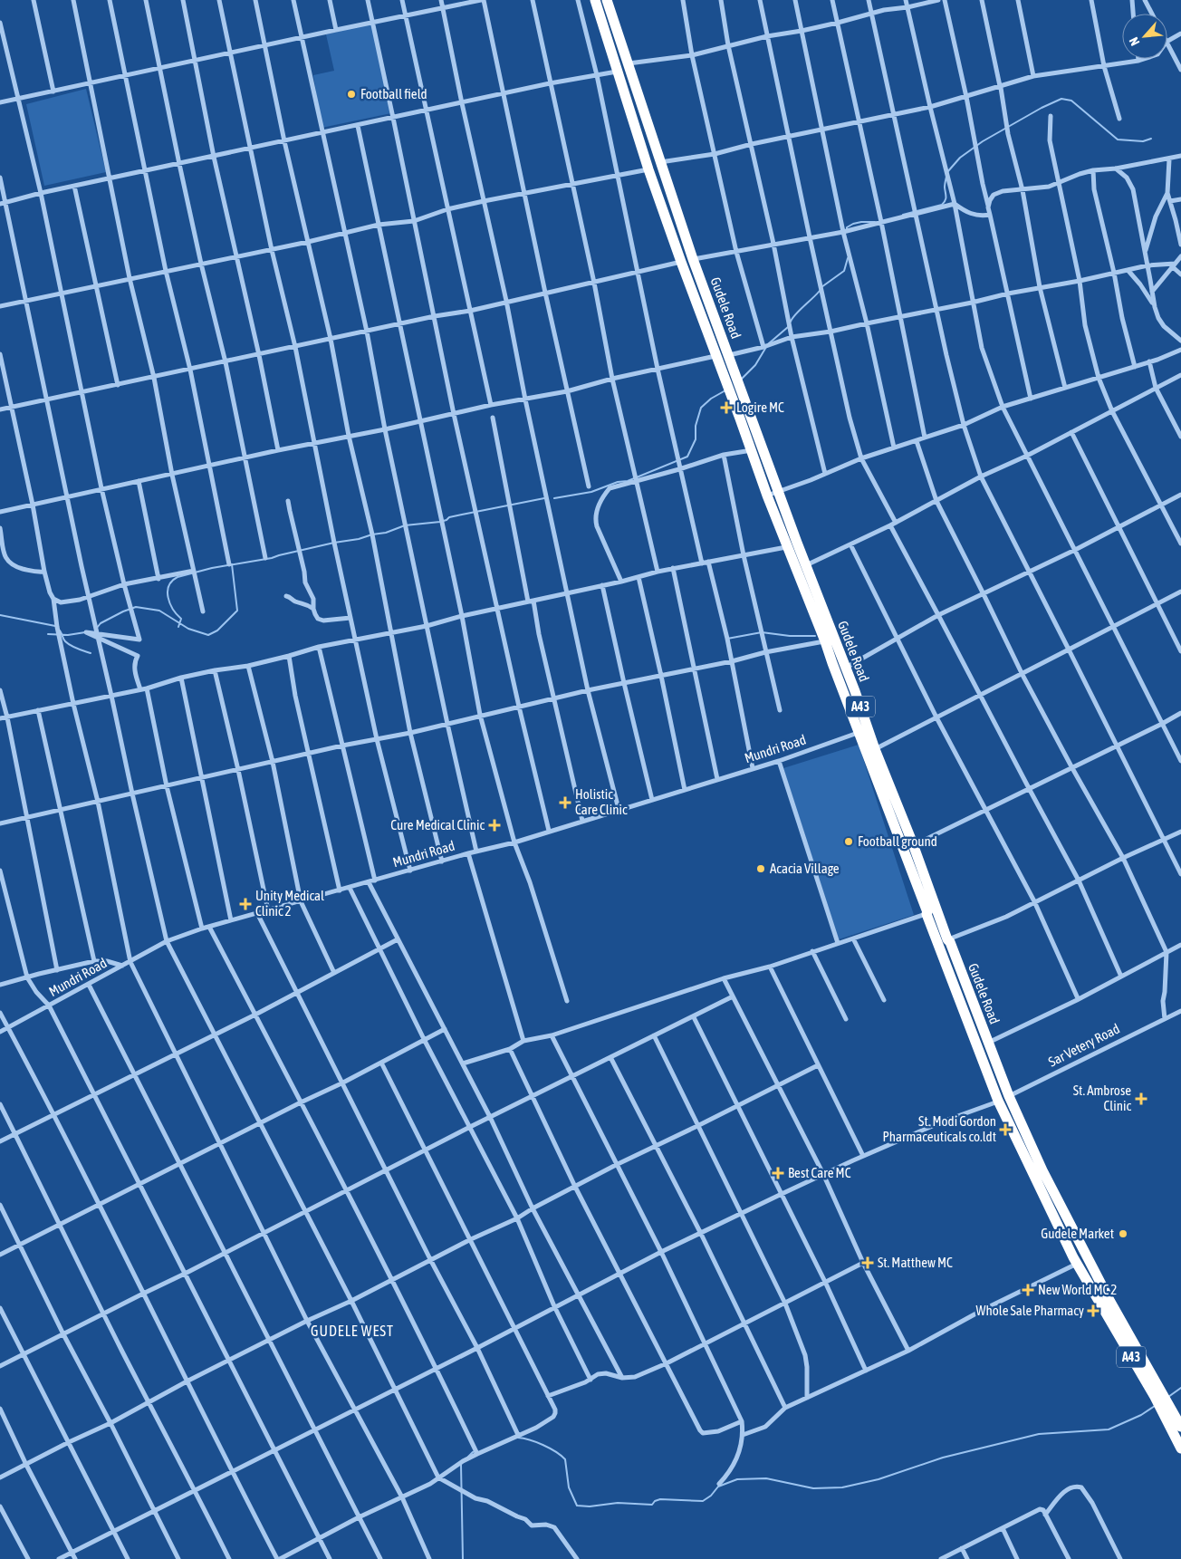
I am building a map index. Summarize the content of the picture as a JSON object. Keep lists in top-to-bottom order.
{
  "streets": {
    "highway": ["Gudele Road", "A43"],
    "street": ["Mundri Road", "Sar Vetery Road"]
  },
  "crossings": [
    ["Gudele Road", "A43"],
    ["Gudele Road", "Mundri Road"],
    ["Gudele Road", "Sar Vetery Road"]
  ],
  "districts": ["GUDELE WEST"],
  "places": {
    "other": [
      "Football field",
      "Football ground",
      "Acacia Village",
      "Gudele Market"
    ],
    "health": [
      "Logire MC",
      "Holistic Care Clinic",
      "Cure Medical Clinic",
      "Unity Medical Clinic 2",
      "St. Ambrose Clinic",
      "St. Modi Gordon Pharmaceuticals co.ldt",
      "Best Care MC",
      "St. Matthew MC",
      "New World MC 2",
      "Whole Sale Pharmacy"
    ]
  },
  "north": "bottom left"
}
